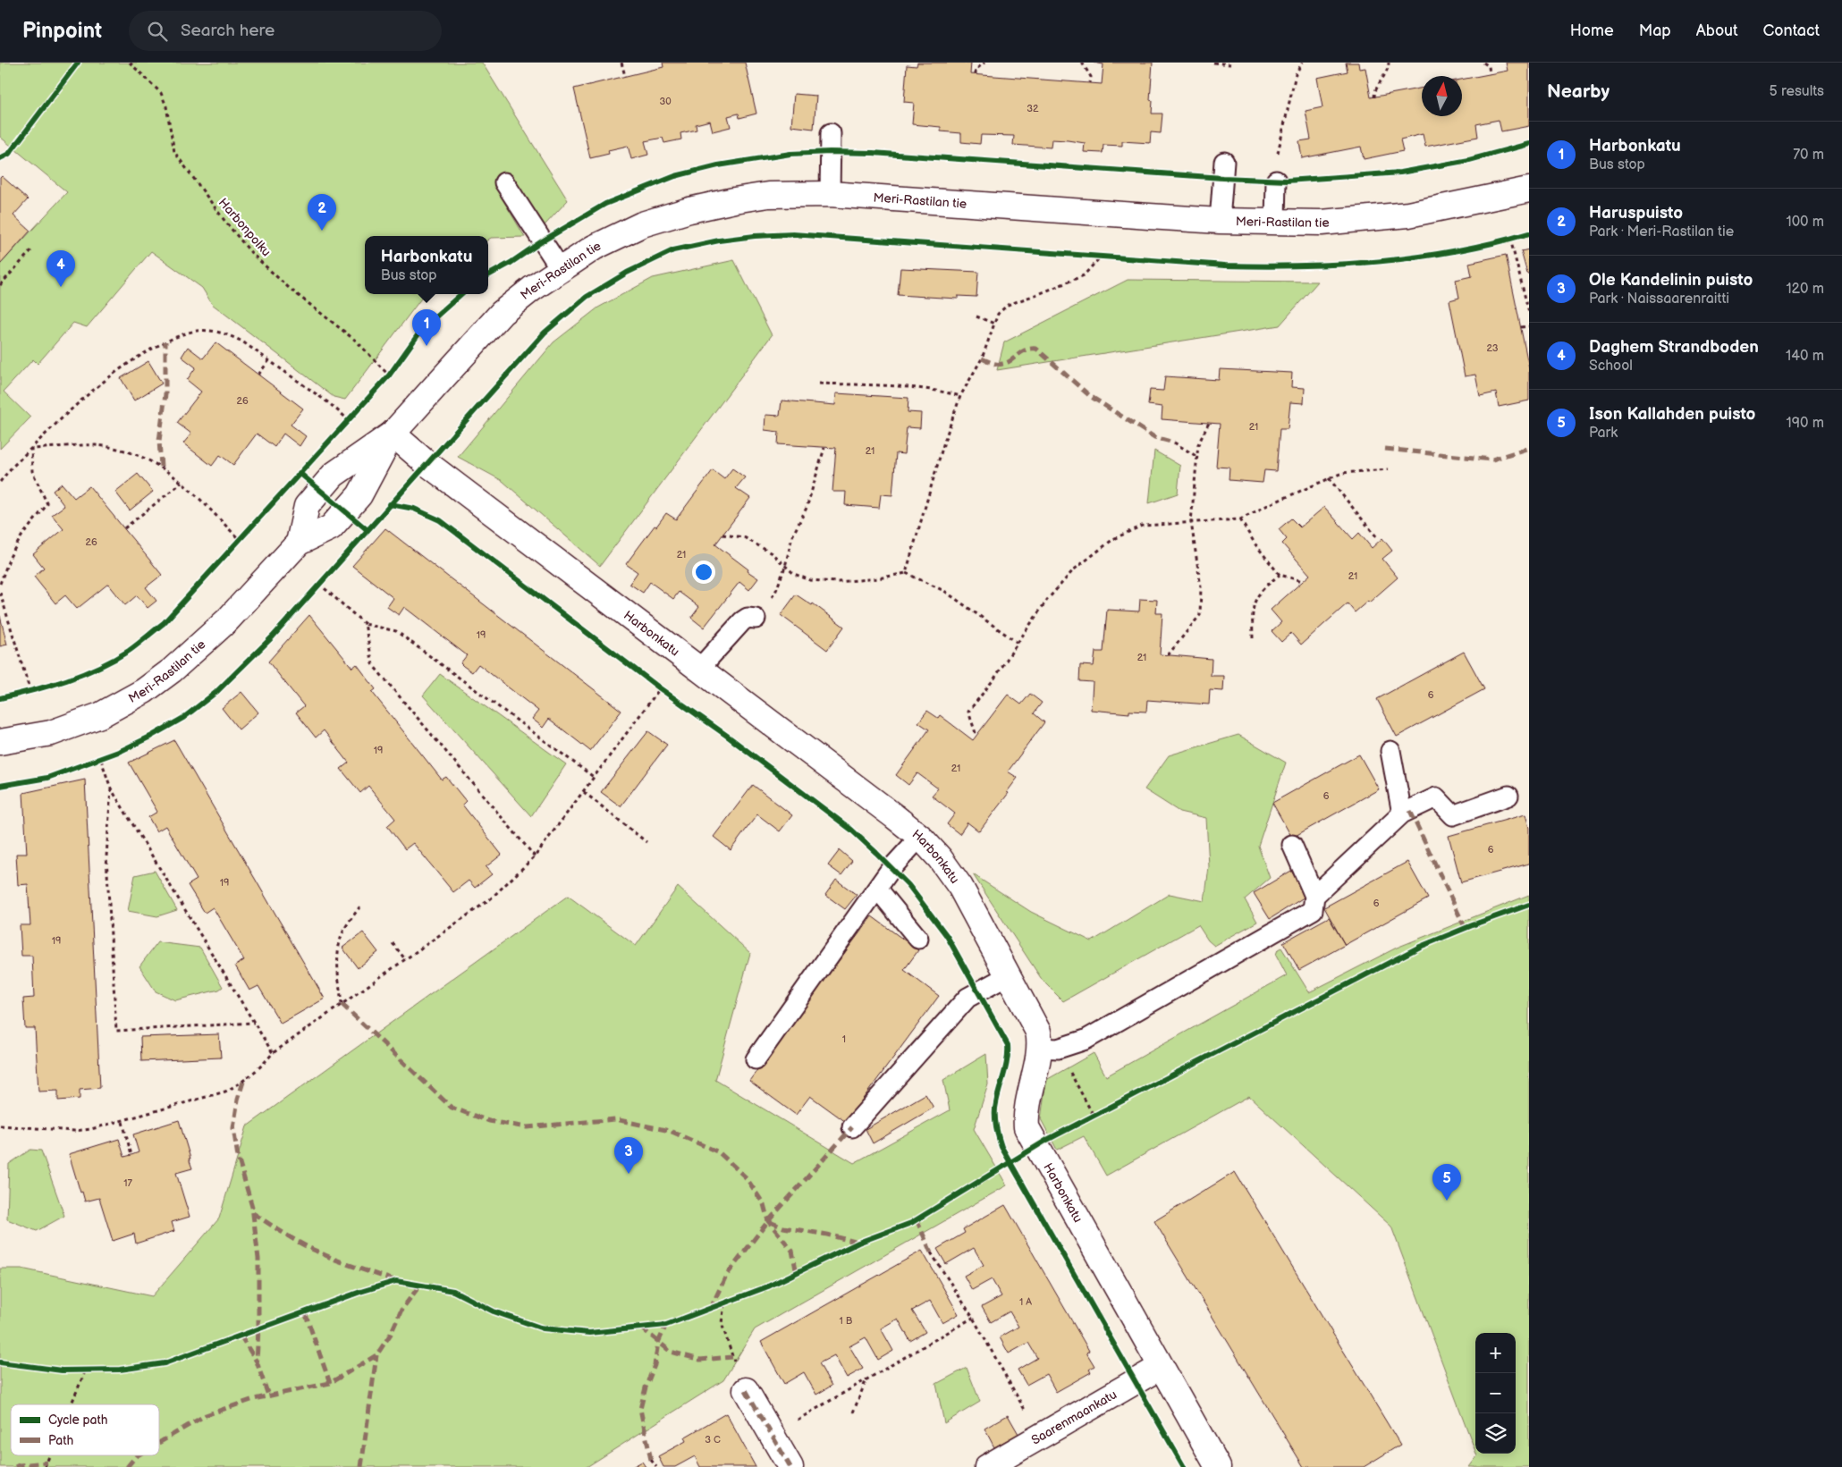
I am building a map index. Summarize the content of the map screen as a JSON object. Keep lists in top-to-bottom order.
{
  "streets": {
    "street": ["Meri-Rastilan tie", "Harbonkatu", "Saarenmaankatu"],
    "path": ["Harbonpolku"]
  },
  "crossings": [
    ["Meri-Rastilan tie", "Harbonkatu"],
    ["Harbonkatu", "Saarenmaankatu"]
  ],
  "house_numbers": [
    "30",
    "32",
    "23",
    "26",
    "21",
    "21",
    "26",
    "21",
    "21",
    "19",
    "21",
    "6",
    "19",
    "21",
    "6",
    "6",
    "19",
    "6",
    "19",
    "1",
    "17",
    "1 A",
    "1 B",
    "3 C"
  ],
  "legend": ["Cycle path", "Path"],
  "north": "top",
  "page": {
    "header": "Pinpoint",
    "search": "Search here",
    "nav": [
      "Home",
      "Map",
      "About",
      "Contact"
    ],
    "heading": ["Nearby", "5 results"],
    "list": [
      {
        "mark": "1",
        "name": "Harbonkatu",
        "note": "Bus stop",
        "value": "70 m"
      },
      {
        "mark": "2",
        "name": "Haruspuisto",
        "note": "Park · Meri-Rastilan tie",
        "value": "100 m"
      },
      {
        "mark": "3",
        "name": "Ole Kandelinin puisto",
        "note": "Park · Naissaarenraitti",
        "value": "120 m"
      },
      {
        "mark": "4",
        "name": "Daghem Strandboden",
        "note": "School",
        "value": "140 m"
      },
      {
        "mark": "5",
        "name": "Ison Kallahden puisto",
        "note": "Park",
        "value": "190 m"
      }
    ],
    "pins": [
      "2",
      "4",
      "1",
      "3",
      "5"
    ],
    "popup": ["Harbonkatu", "Bus stop"],
    "map_buttons": ["+", "−"]
  }
}
